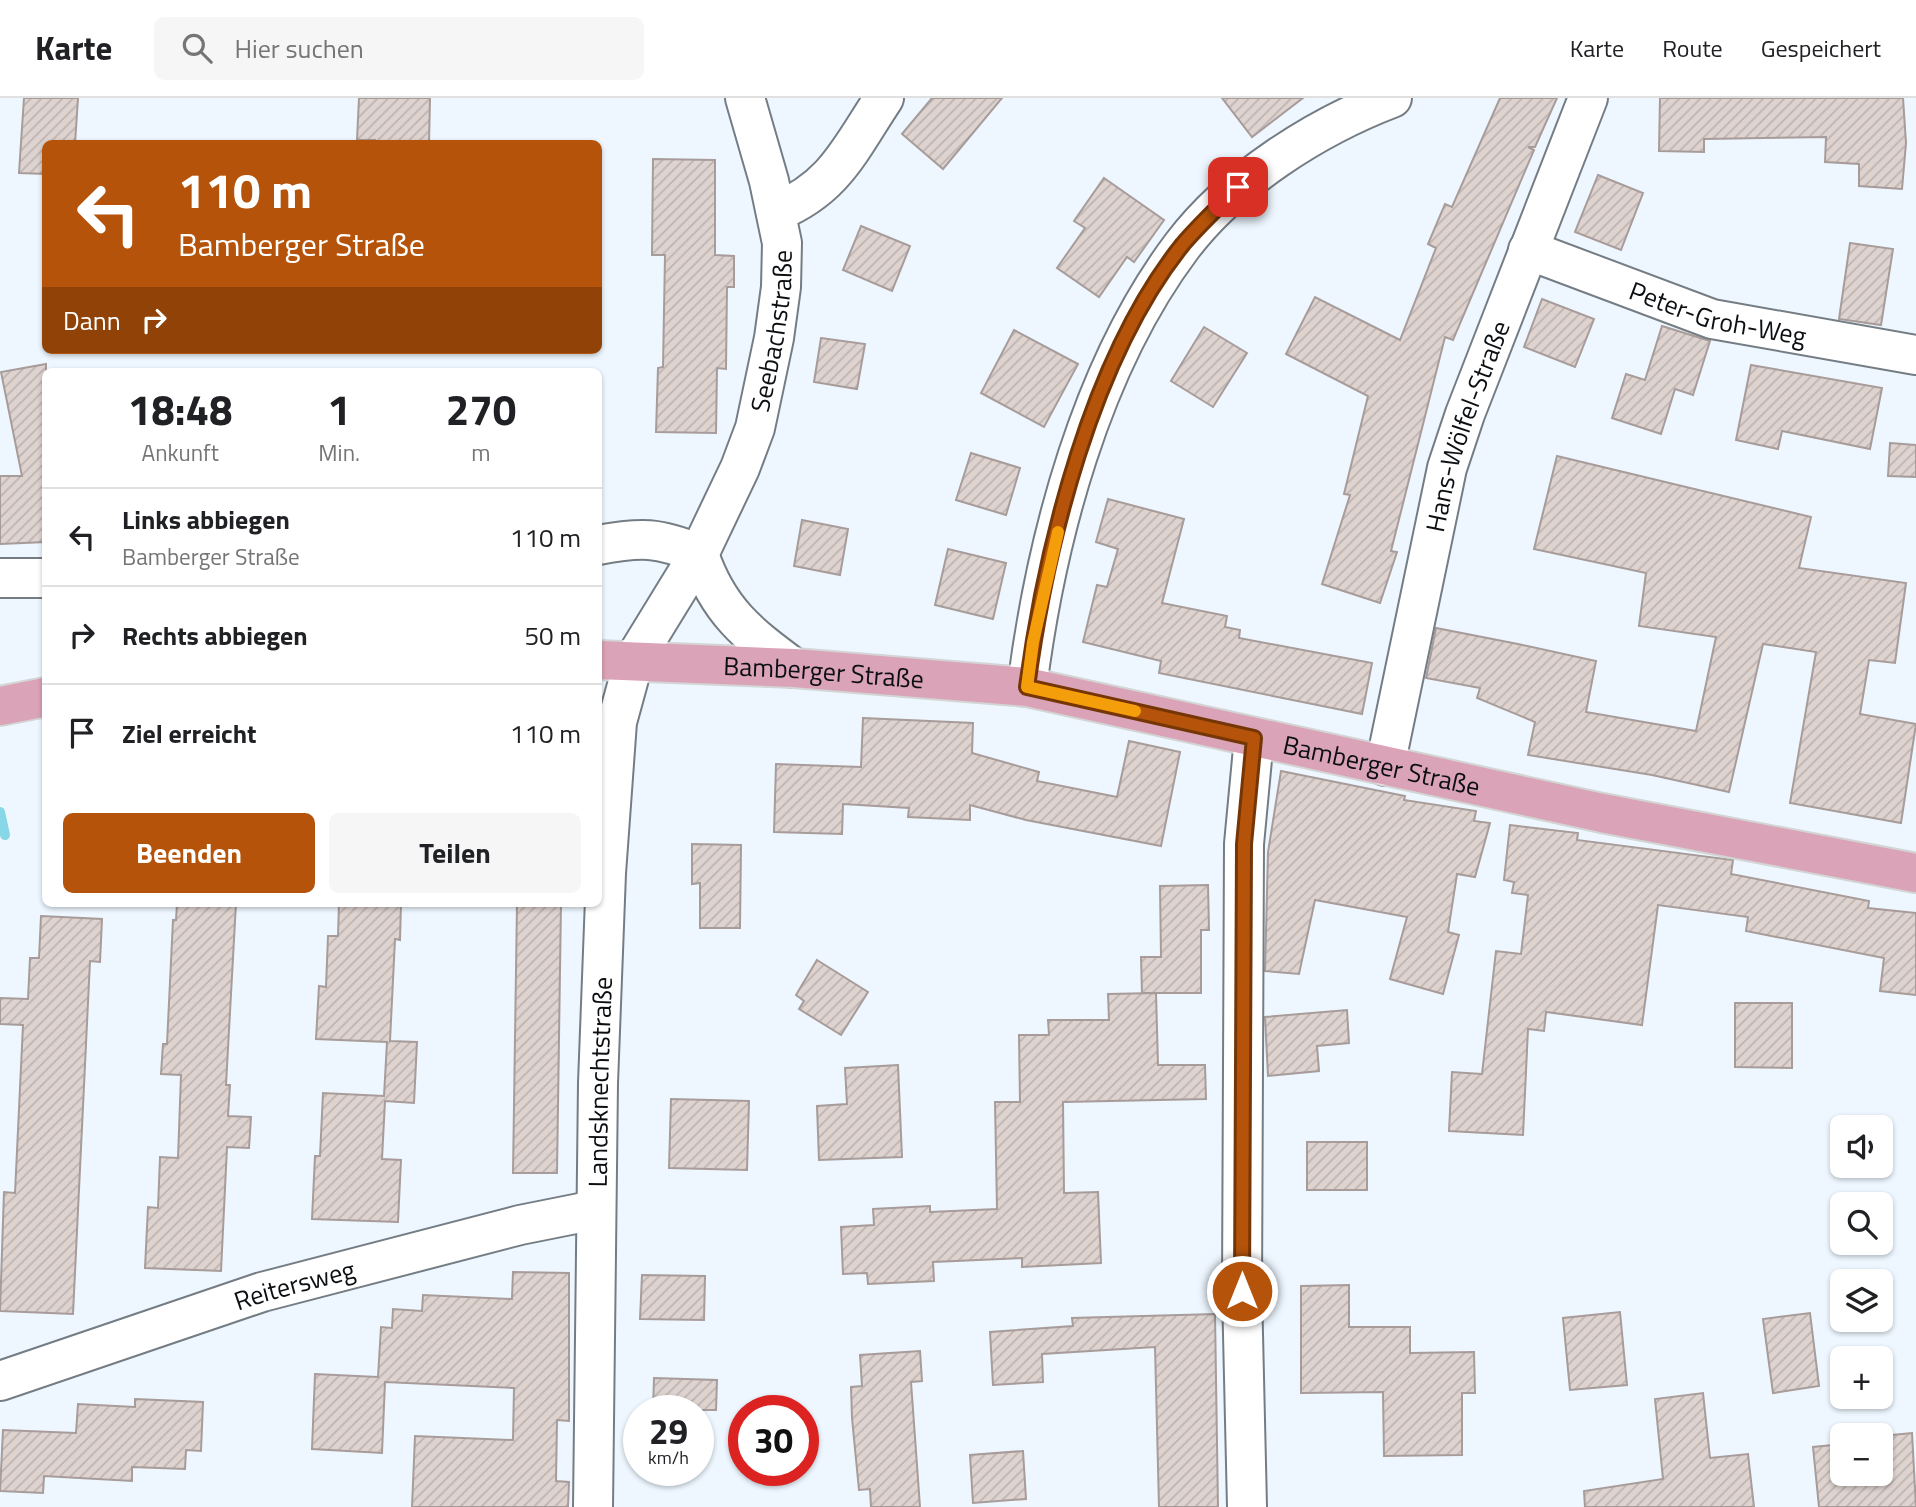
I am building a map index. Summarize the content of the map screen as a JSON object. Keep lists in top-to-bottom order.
{
  "streets": {
    "main road": ["Bamberger Straße"],
    "street": [
      "Peter-Groh-Weg",
      "Seebachstraße",
      "Hans-Wölfel-Straße",
      "Landsknechtstraße",
      "Reitersweg"
    ]
  },
  "crossings": [
    ["Peter-Groh-Weg", "Hans-Wölfel-Straße"],
    ["Seebachstraße", "Bamberger Straße"],
    ["Seebachstraße", "Landsknechtstraße"],
    ["Hans-Wölfel-Straße", "Bamberger Straße"],
    ["Bamberger Straße", "Landsknechtstraße"],
    ["Landsknechtstraße", "Reitersweg"]
  ],
  "page": {
    "header": "Karte",
    "search": "Hier suchen",
    "nav": ["Karte", "Route", "Gespeichert"],
    "turn": ["110 m", "Bamberger Straße"],
    "then": "Dann",
    "eta": [
      "18:48",
      "Ankunft",
      "1",
      "Min.",
      "270",
      "m"
    ],
    "list": [
      {
        "name": "Links abbiegen",
        "note": "Bamberger Straße",
        "value": "110 m"
      },
      {
        "name": "Rechts abbiegen",
        "value": "50 m"
      },
      {
        "name": "Ziel erreicht",
        "value": "110 m"
      }
    ],
    "buttons": ["Beenden", "Teilen"],
    "map_buttons": ["+", "−"],
    "speed": "29 km/h",
    "limit": "30"
  }
}
